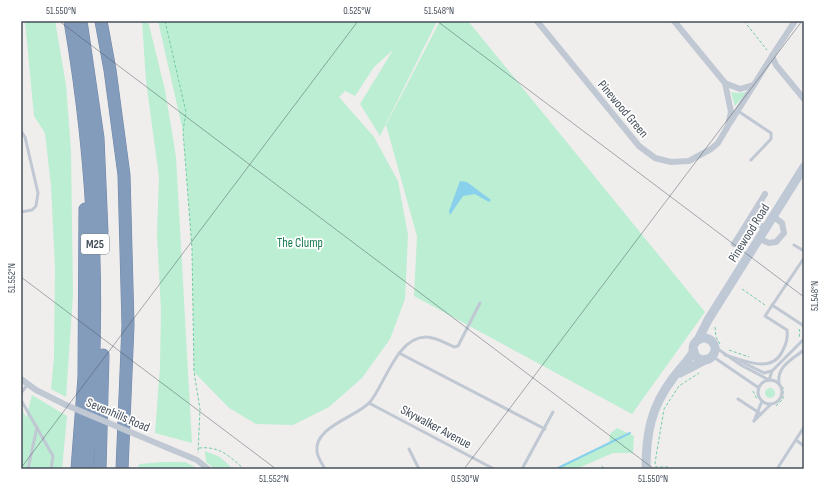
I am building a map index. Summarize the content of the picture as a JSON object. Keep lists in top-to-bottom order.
{
  "streets": {
    "highway": ["M25"],
    "street": ["Pinewood Green", "Pinewood Road", "Sevenhills Road"],
    "lane": ["Skywalker Avenue"]
  },
  "parks": ["The Clump"],
  "coordinates": [
    "51.550°N",
    "0.525°W",
    "51.548°N",
    "51.552°N",
    "0.530°W"
  ]
}
